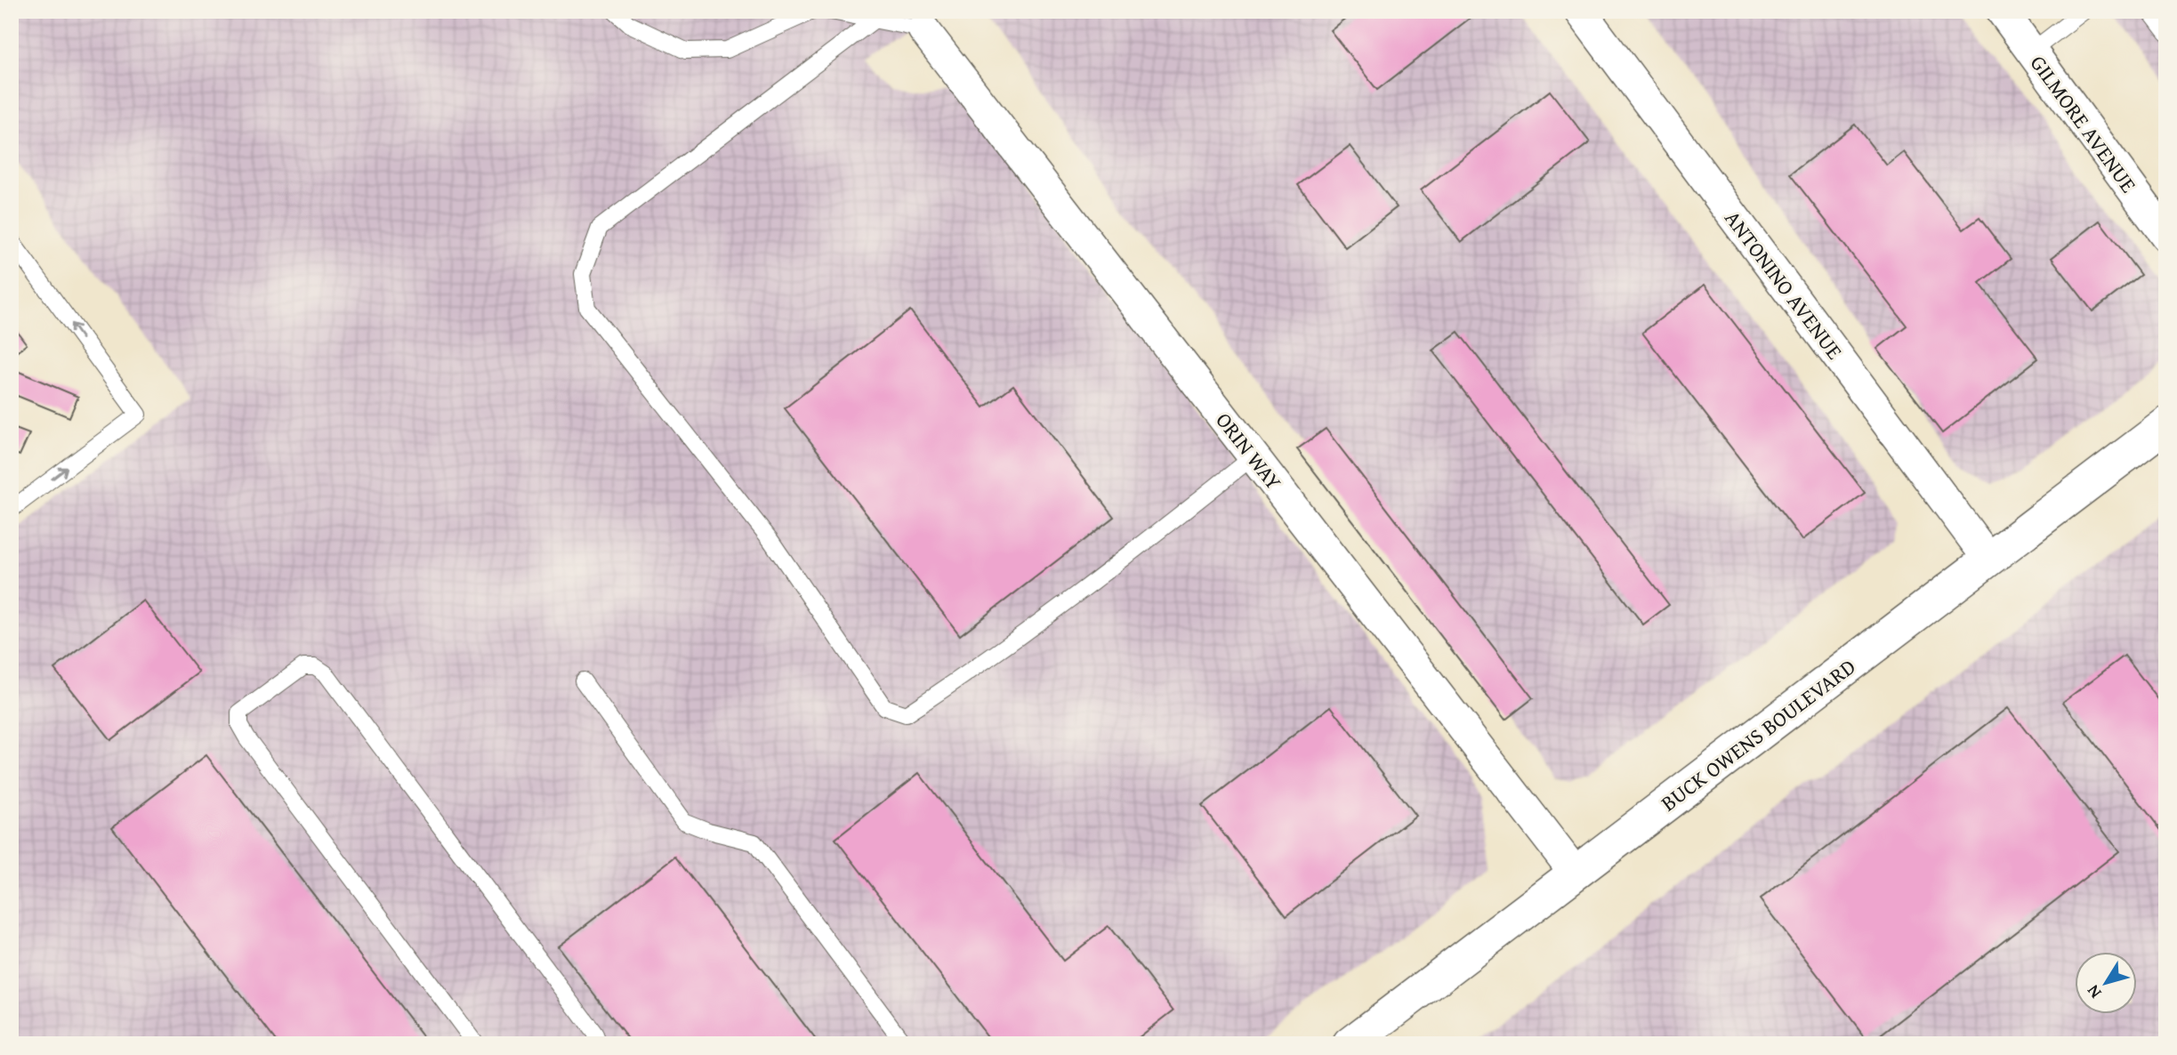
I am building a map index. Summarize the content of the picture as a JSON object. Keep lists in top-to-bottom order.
{
  "streets": {
    "main road": ["BUCK OWENS BOULEVARD"],
    "street": ["GILMORE AVENUE", "ANTONINO AVENUE", "ORIN WAY"]
  },
  "crossings": [
    ["ANTONINO AVENUE", "BUCK OWENS BOULEVARD"],
    ["ORIN WAY", "BUCK OWENS BOULEVARD"]
  ],
  "north": "bottom left"
}
